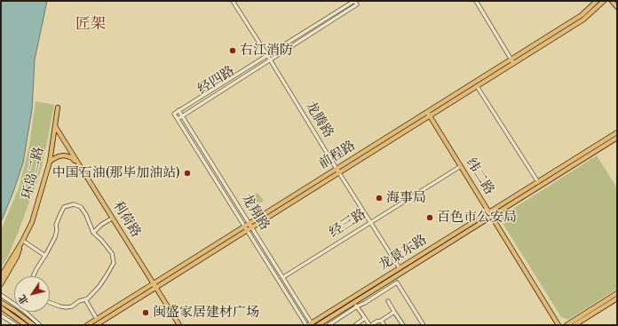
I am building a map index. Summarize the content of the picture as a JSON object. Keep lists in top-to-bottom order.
{
  "streets": {
    "main road": [
      "前程路",
      "环岛二路",
      "纬二路",
      "利荷路",
      "龙景东路"
    ],
    "street": [
      "经四路",
      "龙腾路",
      "龙翔路",
      "经三路"
    ]
  },
  "crossings": [
    ["经四路", "龙腾路"],
    ["经四路", "龙翔路"],
    ["龙腾路", "前程路"],
    ["龙腾路", "经三路"],
    ["龙腾路", "龙景东路"],
    ["前程路", "纬二路"],
    ["前程路", "龙翔路"],
    ["前程路", "利荷路"],
    ["环岛二路", "利荷路"],
    ["纬二路", "经三路"],
    ["纬二路", "龙景东路"],
    ["龙翔路", "经三路"],
    ["龙翔路", "龙景东路"]
  ],
  "districts": ["匠架"],
  "places": [
    "右江消防",
    "中国石油(那毕加油站)",
    "海事局",
    "百色市公安局",
    "闽盛家居建材广场"
  ],
  "north": "bottom left"
}
